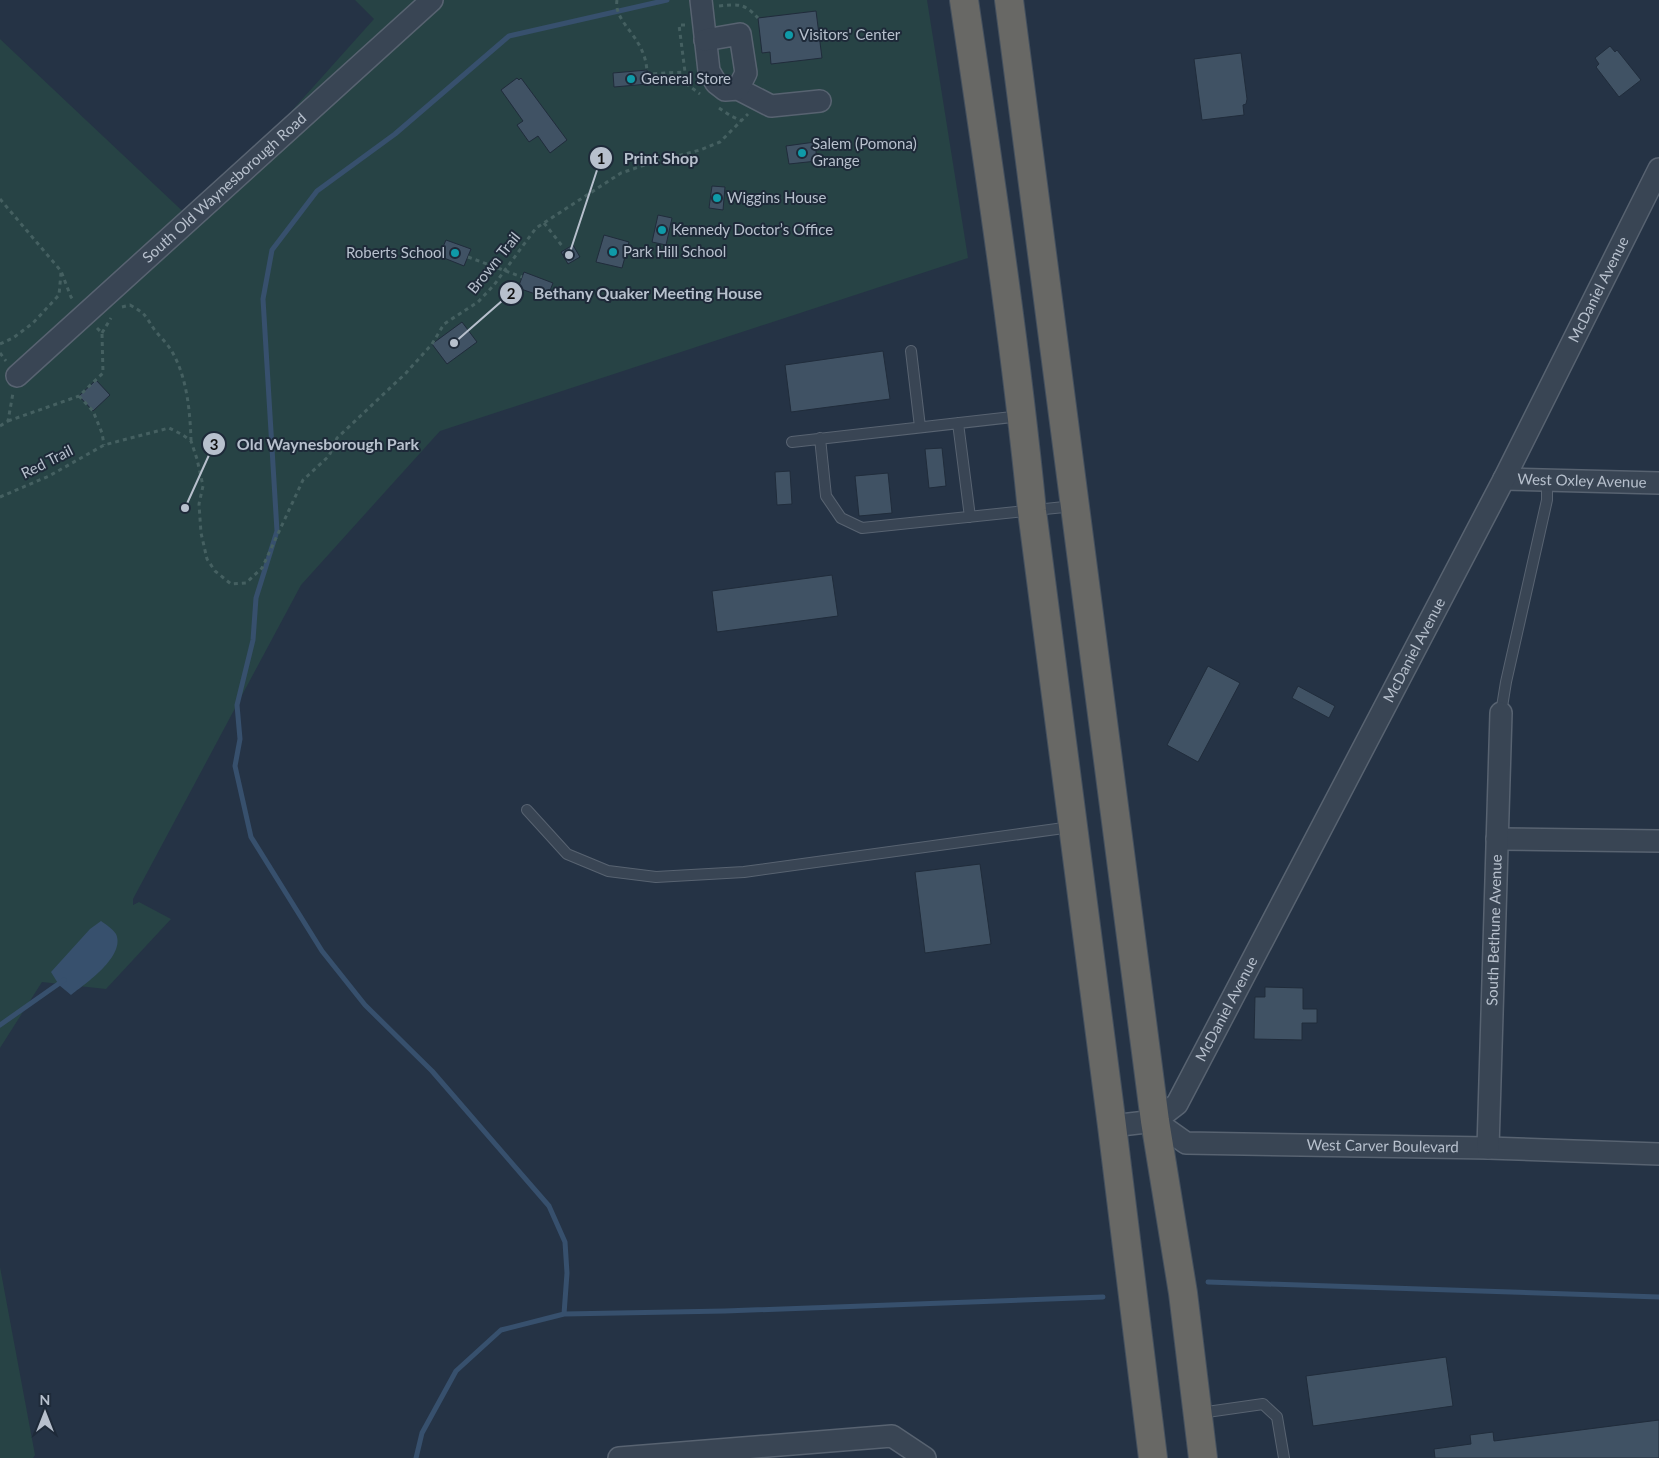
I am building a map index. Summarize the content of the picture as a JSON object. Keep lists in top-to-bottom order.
{
  "streets": {
    "street": [
      "South Old Waynesborough Road",
      "McDaniel Avenue",
      "West Oxley Avenue",
      "South Bethune Avenue",
      "West Carver Boulevard"
    ],
    "path": ["Brown Trail", "Red Trail"]
  },
  "crossings": [
    ["McDaniel Avenue", "West Oxley Avenue"],
    ["McDaniel Avenue", "West Carver Boulevard"],
    ["South Bethune Avenue", "West Carver Boulevard"]
  ],
  "places": [
    "Visitors' Center",
    "General Store",
    "Salem (Pomona) Grange",
    "Wiggins House",
    "Kennedy Doctor’s Office",
    "Park Hill School",
    "Roberts School",
    "Print Shop",
    "Bethany Quaker Meeting House",
    "Old Waynesborough Park"
  ],
  "north": "top"
}
